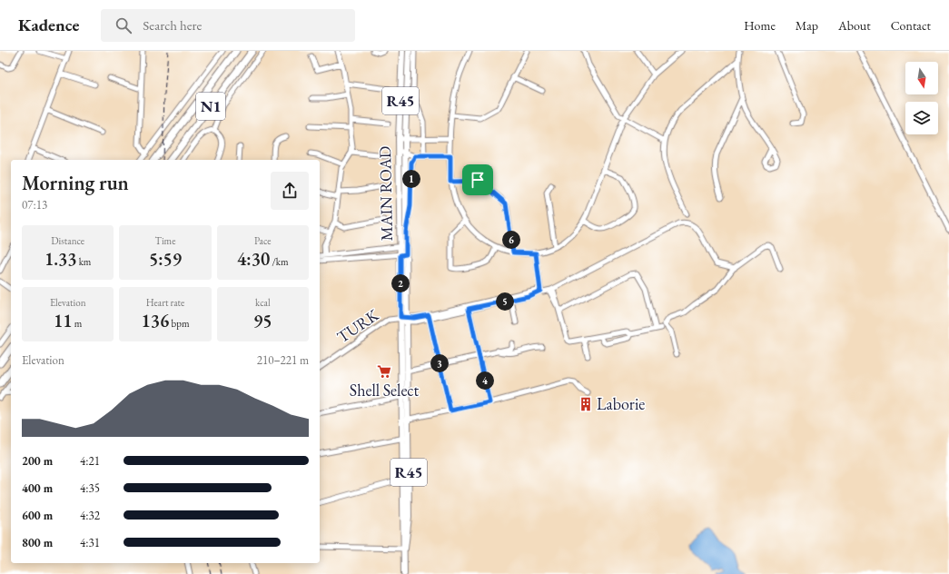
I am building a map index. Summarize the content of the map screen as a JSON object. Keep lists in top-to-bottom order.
{
  "streets": {
    "highway": ["N1"],
    "main road": ["R45", "MAIN ROAD"],
    "street": ["TURK"]
  },
  "crossings": [
    ["MAIN ROAD", "TURK"]
  ],
  "places": {
    "supermarket": ["Shell Select"],
    "building": ["Laborie"]
  },
  "north": "bottom",
  "page": {
    "header": "Kadence",
    "search": "Search here",
    "nav": [
      "Home",
      "Map",
      "About",
      "Contact"
    ],
    "heading": ["Morning run", "07:13"],
    "pins": [
      "1",
      "6",
      "2",
      "5",
      "3",
      "4"
    ],
    "stats": [
      ["Distance", "1.33 km"],
      ["Time", "5:59"],
      ["Pace", "4:30 /km"],
      ["Elevation", "11 m"],
      ["Heart rate", "136 bpm"],
      ["kcal", "95"]
    ],
    "chart": ["Elevation", "210–221 m"],
    "list": [
      {
        "name": "200 m",
        "note": "4:21"
      },
      {
        "name": "400 m",
        "note": "4:35"
      },
      {
        "name": "600 m",
        "note": "4:32"
      },
      {
        "name": "800 m",
        "note": "4:31"
      }
    ]
  }
}
